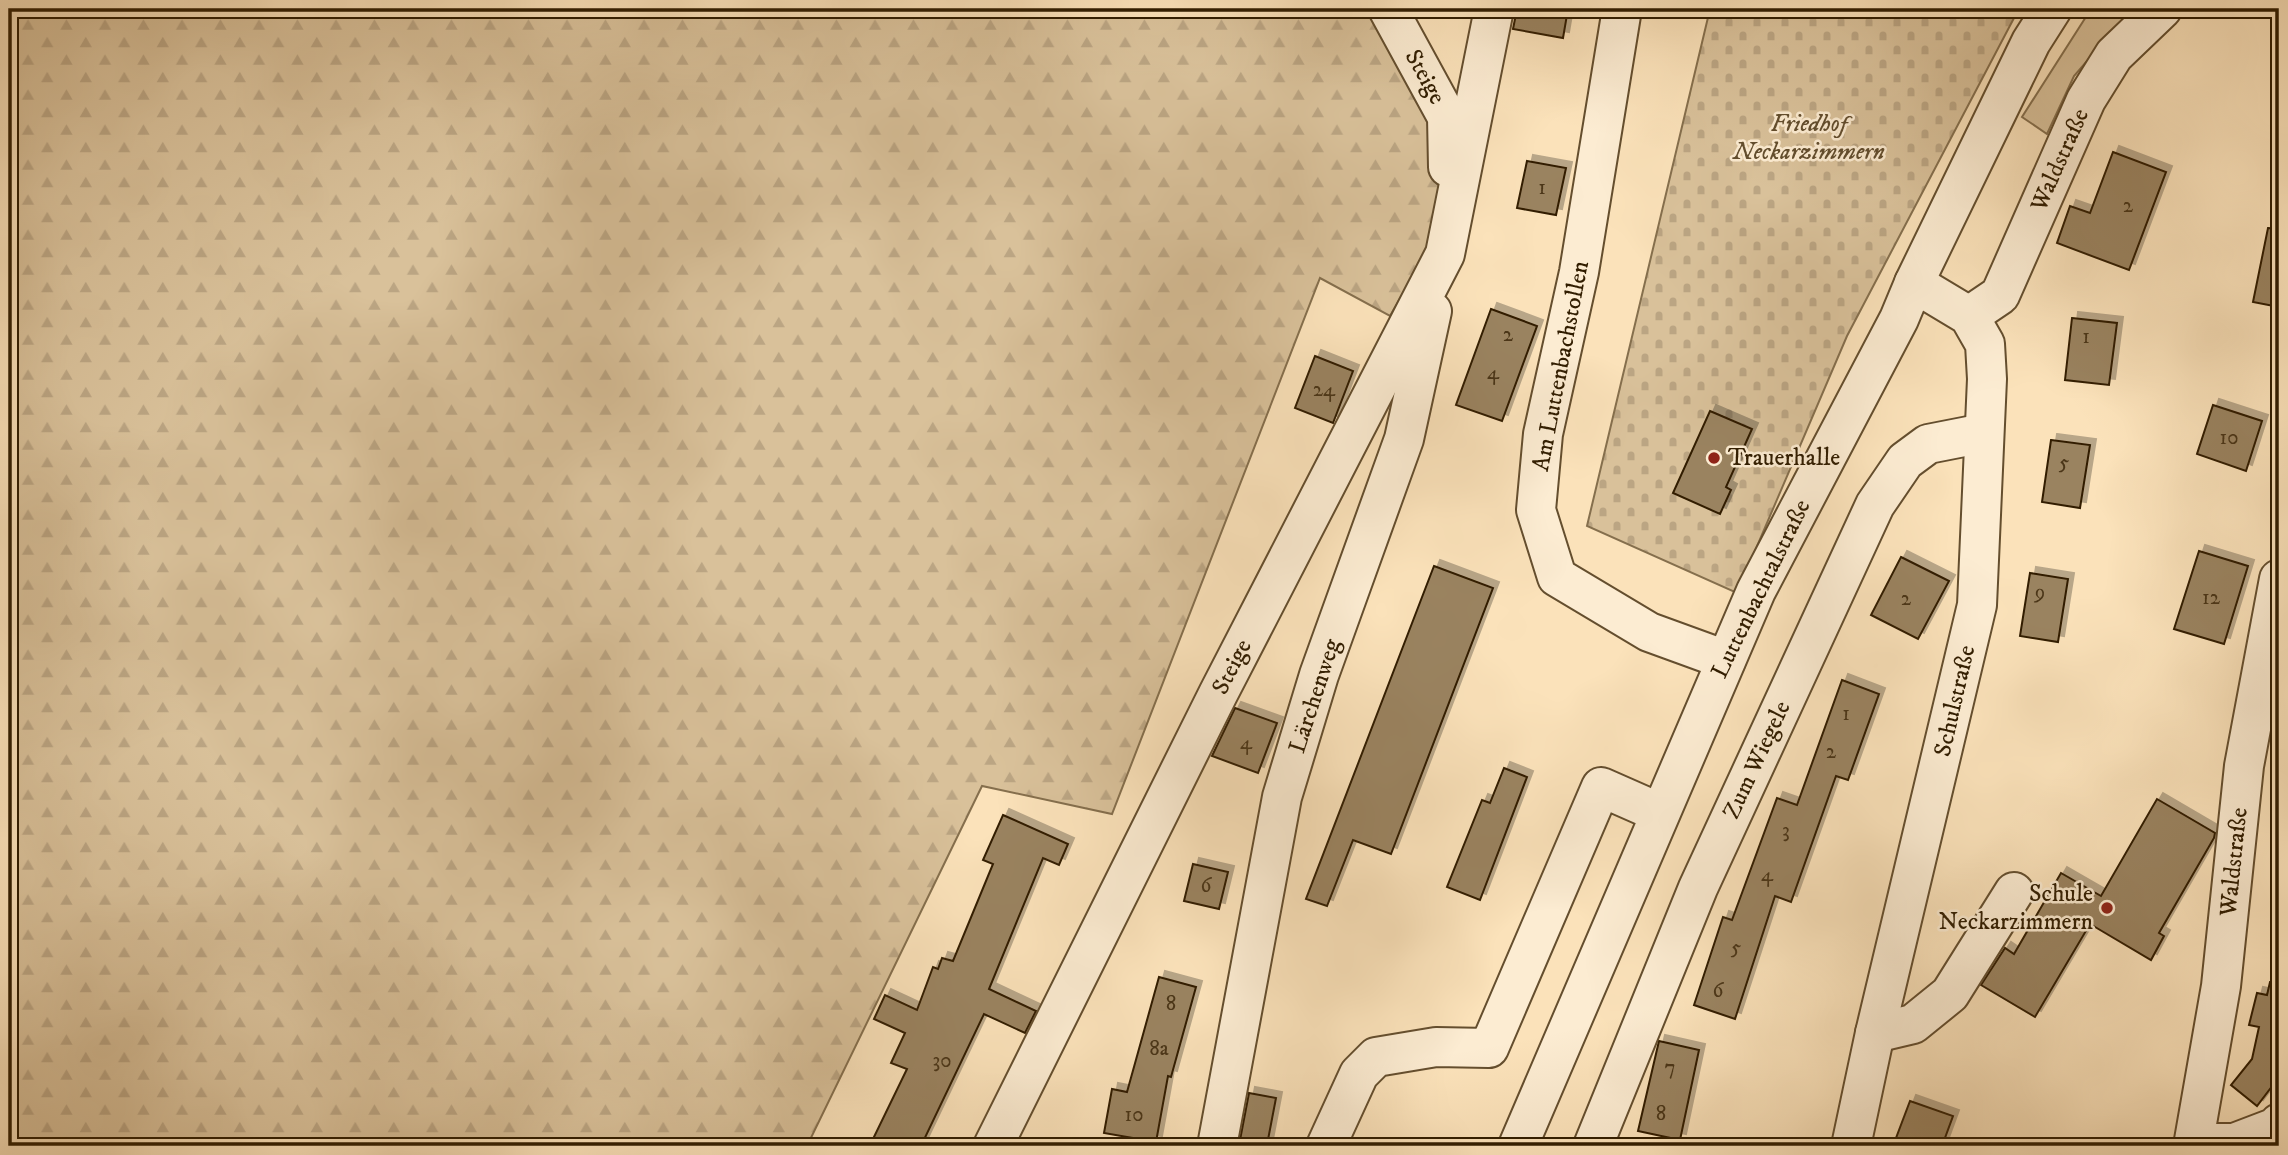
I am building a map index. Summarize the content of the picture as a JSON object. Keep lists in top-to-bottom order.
{
  "streets": {
    "street": [
      "Steige",
      "Waldstraße",
      "Am Luttenbachstollen",
      "Luttenbachtalstraße",
      "Lärchenweg",
      "Schulstraße",
      "Zum Wiegele"
    ]
  },
  "crossings": [
    ["Steige", "Lärchenweg"],
    ["Waldstraße", "Schulstraße"],
    ["Am Luttenbachstollen", "Luttenbachtalstraße"],
    ["Schulstraße", "Zum Wiegele"]
  ],
  "parks": ["Friedhof Neckarzimmern"],
  "places": ["Trauerhalle", "Schule Neckarzimmern"],
  "house_numbers": [
    "1",
    "2",
    "2",
    "1",
    "4",
    "24",
    "10",
    "5",
    "9",
    "12",
    "2",
    "1",
    "4",
    "2",
    "3",
    "4",
    "6",
    "5",
    "6",
    "8",
    "8a",
    "30",
    "7",
    "8",
    "10"
  ]
}
